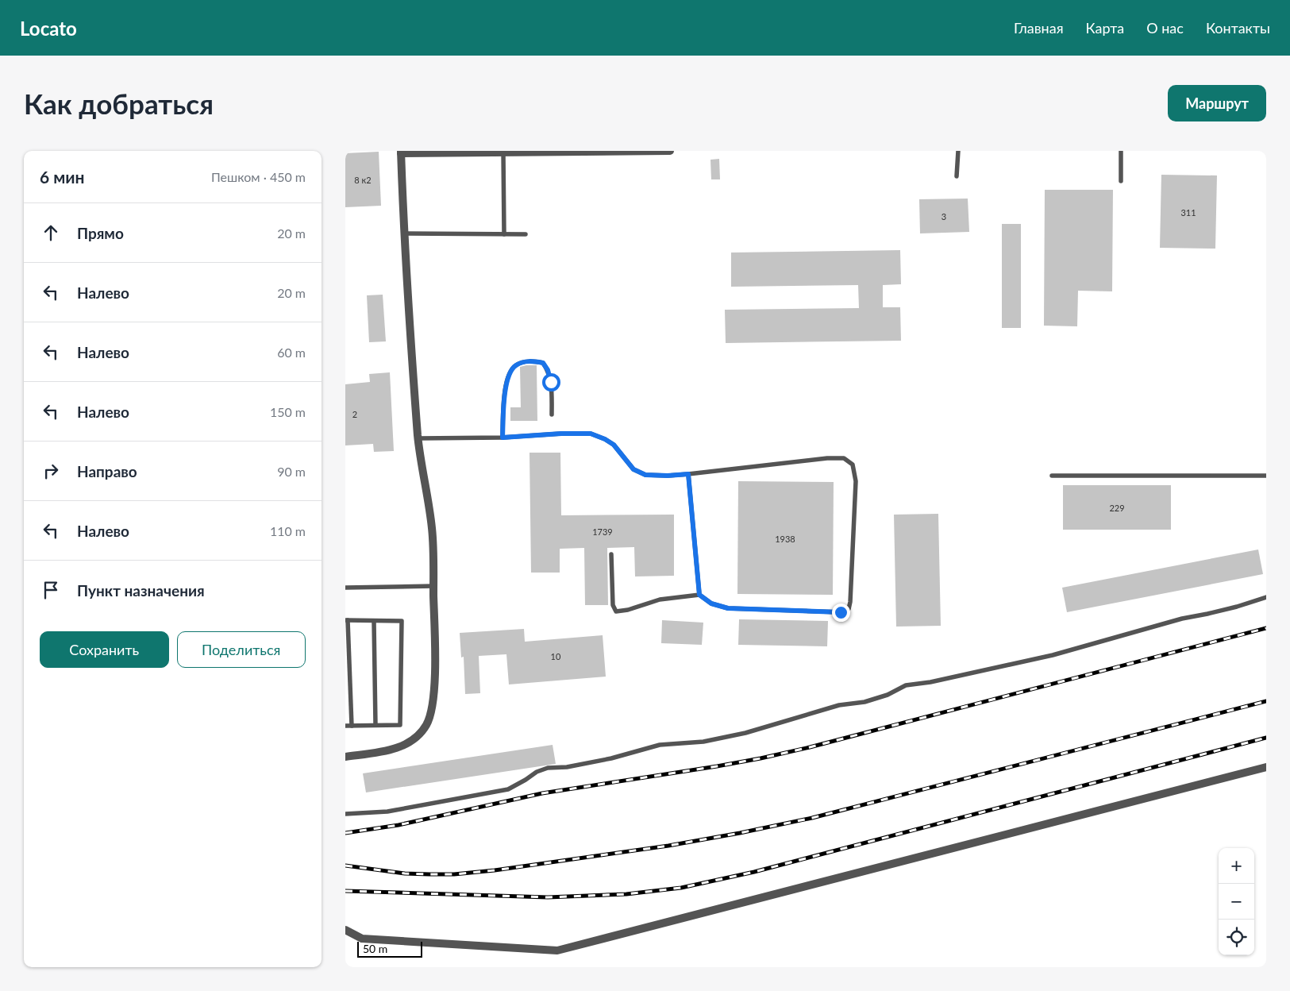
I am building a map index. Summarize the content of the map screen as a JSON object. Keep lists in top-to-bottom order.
{
  "house_numbers": [
    "8 к2",
    "311",
    "3",
    "2",
    "229",
    "1739",
    "1938",
    "10"
  ],
  "scale_bar": "50 m",
  "page": {
    "header": "Locato",
    "nav": [
      "Главная",
      "Карта",
      "О нас",
      "Контакты"
    ],
    "buttons": [
      "Маршрут",
      ["Сохранить", "Поделиться"]
    ],
    "title": "Как добраться",
    "heading": ["6 мин", "Пешком · 450 m"],
    "list": [
      ["Прямо", "20 m"],
      ["Налево", "20 m"],
      ["Налево", "60 m"],
      ["Налево", "150 m"],
      ["Направо", "90 m"],
      ["Налево", "110 m"],
      "Пункт назначения"
    ],
    "map_buttons": ["+", "−"],
    "scale": "50 m"
  }
}
